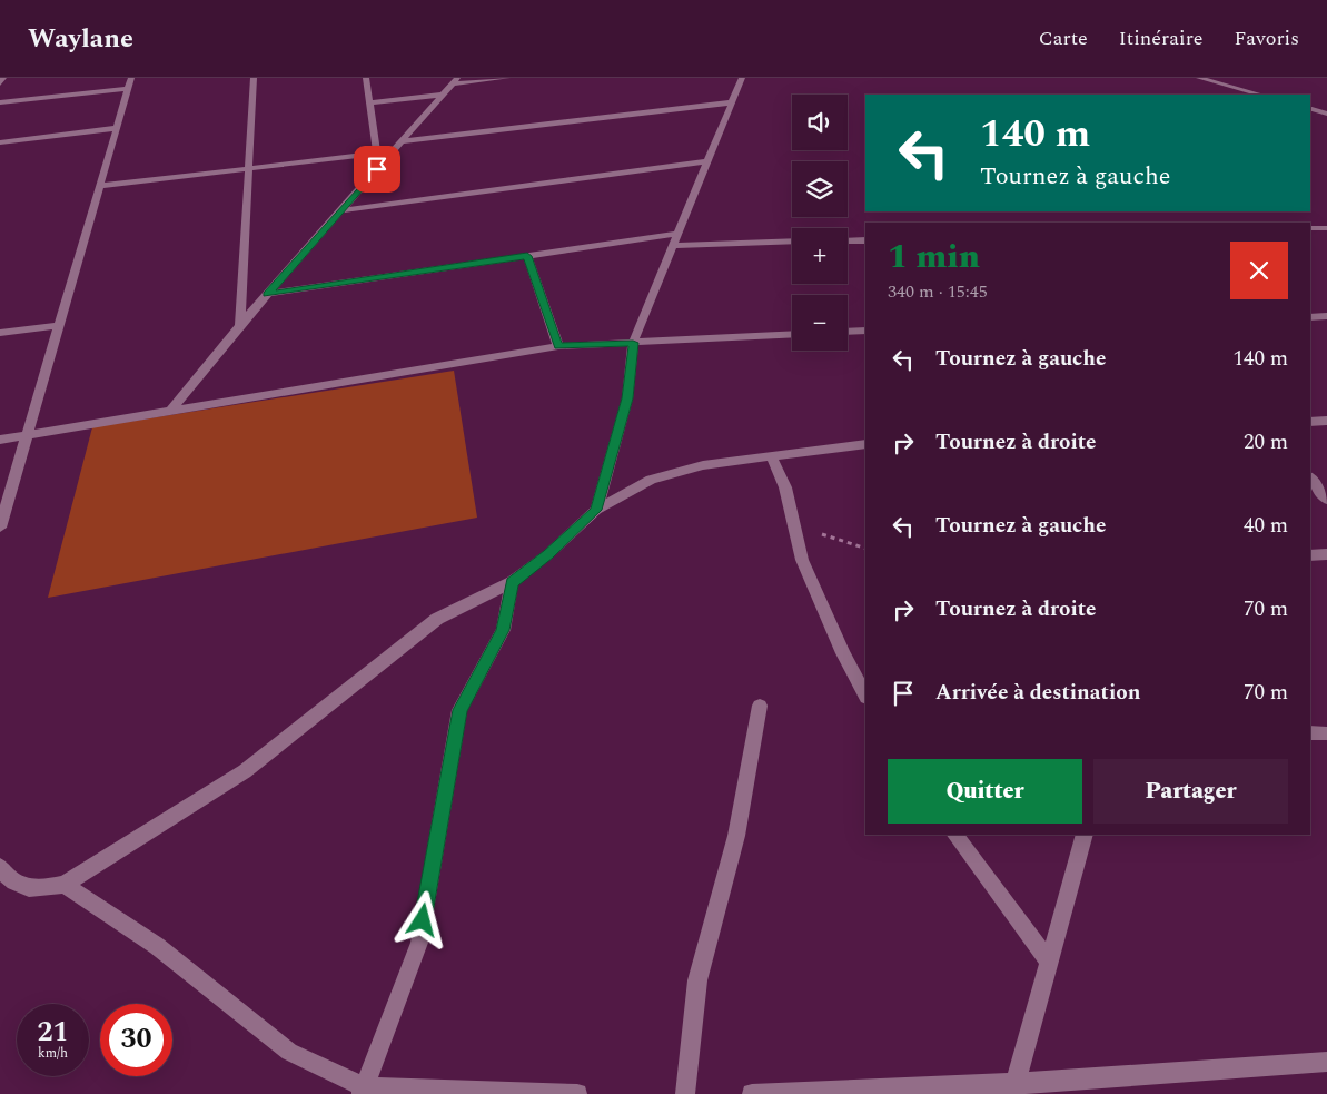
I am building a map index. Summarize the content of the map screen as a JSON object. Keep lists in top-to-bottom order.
{
  "page": {
    "header": "Waylane",
    "nav": ["Carte", "Itinéraire", "Favoris"],
    "map_buttons": ["+", "−"],
    "turn": ["140 m", "Tournez à gauche"],
    "heading": ["1 min", "340 m · 15:45"],
    "list": [
      {
        "name": "Tournez à gauche",
        "value": "140 m"
      },
      {
        "name": "Tournez à droite",
        "value": "20 m"
      },
      {
        "name": "Tournez à gauche",
        "value": "40 m"
      },
      {
        "name": "Tournez à droite",
        "value": "70 m"
      },
      {
        "name": "Arrivée à destination",
        "value": "70 m"
      }
    ],
    "buttons": ["Quitter", "Partager"],
    "speed": "21 km/h",
    "limit": "30"
  }
}
